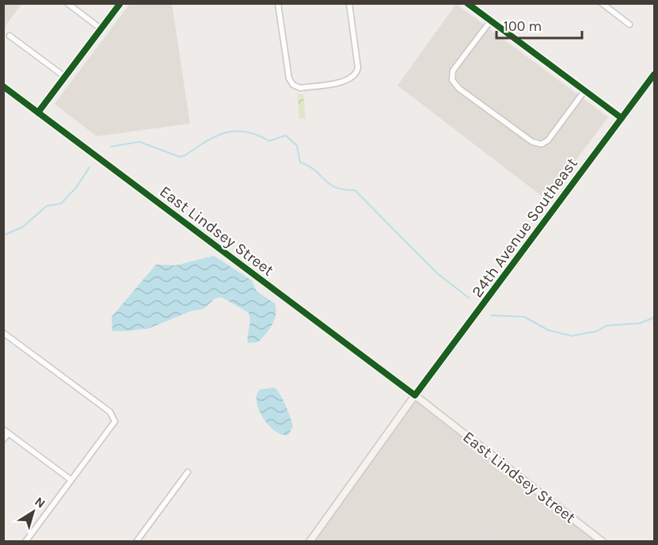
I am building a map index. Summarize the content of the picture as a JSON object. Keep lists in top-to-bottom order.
{
  "streets": {
    "street": ["24th Avenue Southeast", "East Lindsey Street"]
  },
  "crossings": [
    ["24th Avenue Southeast", "East Lindsey Street"]
  ],
  "scale_bar": "100 m",
  "north": "top right"
}
